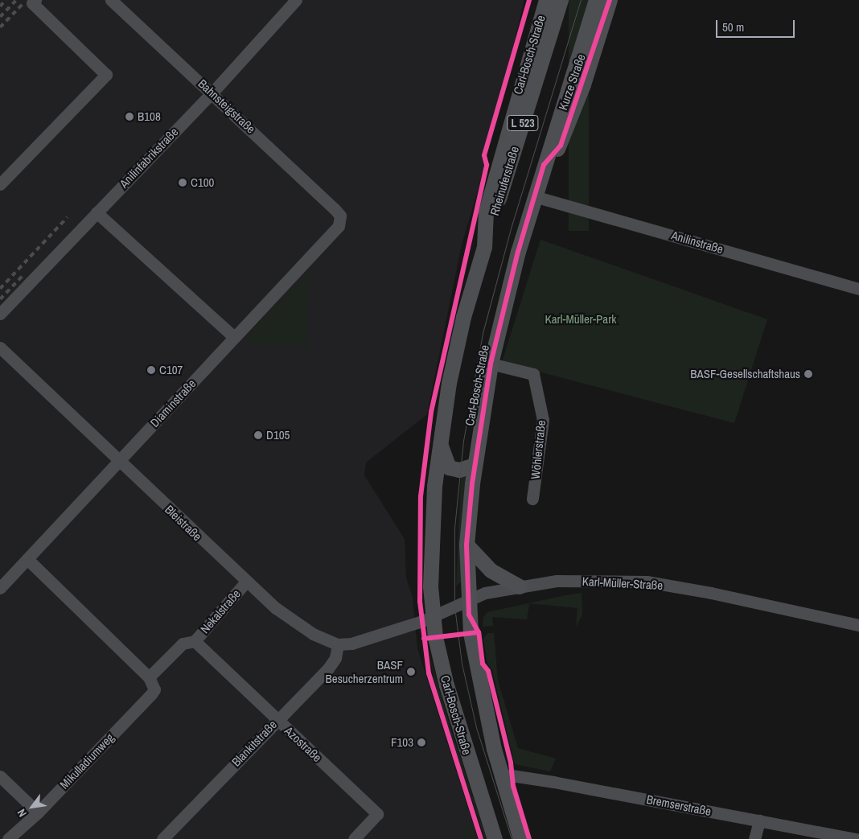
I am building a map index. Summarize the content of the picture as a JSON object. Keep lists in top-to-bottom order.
{
  "streets": {
    "main road": [
      "Carl-Bosch-Straße",
      "Kurze Straße",
      "L 523",
      "Rheinuferstraße"
    ],
    "street": [
      "Bahnsteigstraße",
      "Anilinfabrikstraße",
      "Anilinstraße",
      "Diaminstraße",
      "Wöhlerstraße",
      "Bleistraße",
      "Karl-Müller-Straße",
      "Nekalstraße",
      "Blankitstraße",
      "Azostraße",
      "Mikulladiumweg",
      "Bremserstraße"
    ]
  },
  "crossings": [
    ["Carl-Bosch-Straße", "Kurze Straße"],
    ["Carl-Bosch-Straße", "L 523"],
    ["Carl-Bosch-Straße", "Rheinuferstraße"],
    ["Carl-Bosch-Straße", "Anilinstraße"],
    ["Carl-Bosch-Straße", "Wöhlerstraße"],
    ["Carl-Bosch-Straße", "Karl-Müller-Straße"],
    ["Carl-Bosch-Straße", "Bremserstraße"],
    ["Kurze Straße", "L 523"],
    ["Bahnsteigstraße", "Anilinfabrikstraße"],
    ["Bahnsteigstraße", "Diaminstraße"],
    ["Diaminstraße", "Bleistraße"],
    ["Bleistraße", "Karl-Müller-Straße"],
    ["Bleistraße", "Nekalstraße"],
    ["Bleistraße", "Blankitstraße"],
    ["Karl-Müller-Straße", "Blankitstraße"],
    ["Nekalstraße", "Azostraße"],
    ["Blankitstraße", "Azostraße"]
  ],
  "parks": ["Karl-Müller-Park"],
  "places": [
    "B108",
    "C100",
    "C107",
    "BASF-Gesellschaftshaus",
    "D105",
    "BASF Besucherzentrum",
    "F103"
  ],
  "scale_bar": "50 m",
  "north": "bottom left"
}
